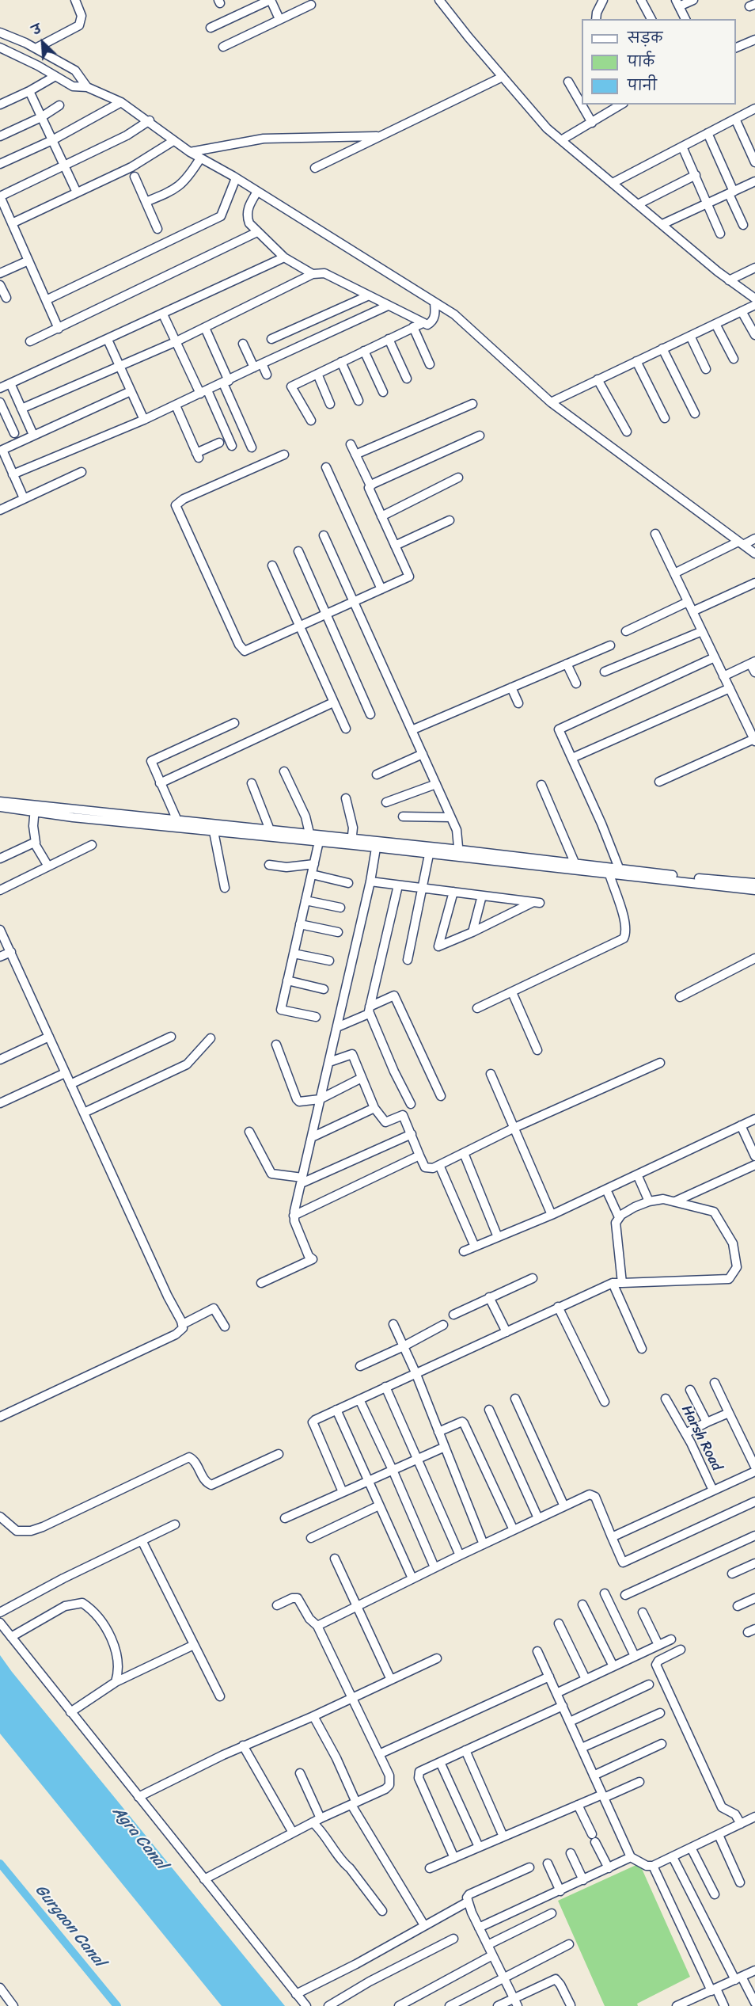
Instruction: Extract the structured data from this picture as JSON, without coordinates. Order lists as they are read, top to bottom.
{
  "streets": {
    "street": ["Harsh Road"]
  },
  "water": ["Agra Canal", "Gurgaon Canal"],
  "legend": ["सड़क", "पार्क", "पानी"],
  "north": "top left"
}
